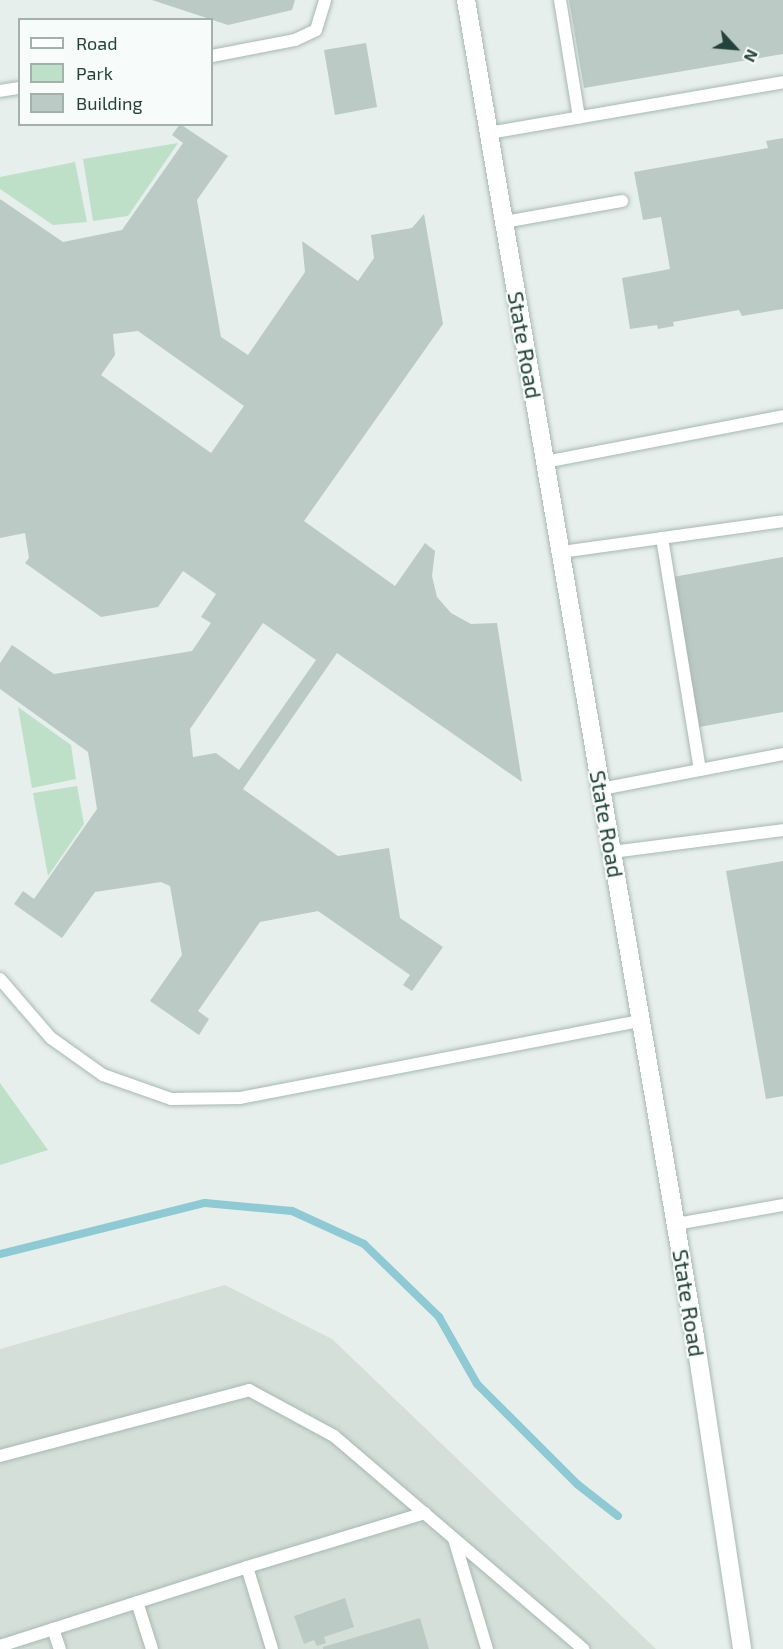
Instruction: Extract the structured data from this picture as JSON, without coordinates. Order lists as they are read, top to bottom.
{
  "streets": {
    "main road": ["State Road"]
  },
  "legend": ["Road", "Park", "Building"],
  "north": "bottom right"
}
